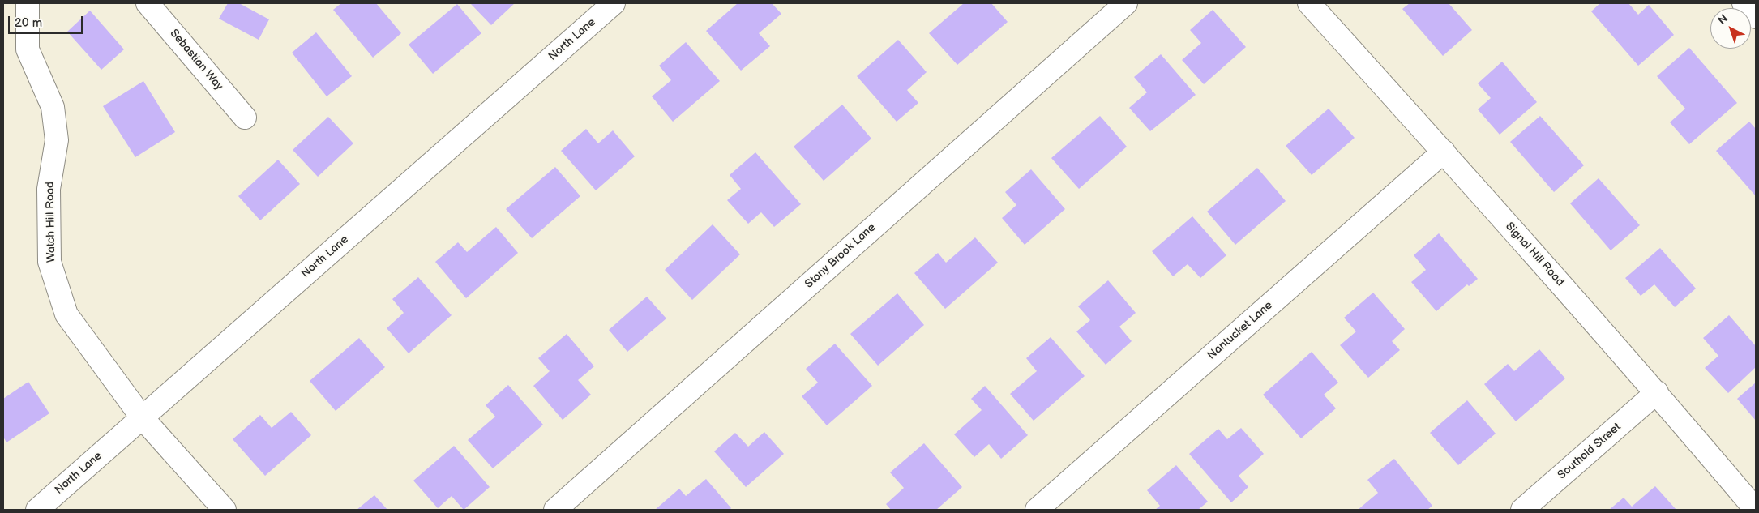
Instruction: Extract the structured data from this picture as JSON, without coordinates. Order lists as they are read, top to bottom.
{
  "streets": {
    "street": [
      "North Lane",
      "Sebastian Way",
      "Watch Hill Road",
      "Signal Hill Road",
      "Stony Brook Lane",
      "Nantucket Lane",
      "Southold Street"
    ]
  },
  "crossings": [
    ["North Lane", "Watch Hill Road"],
    ["Signal Hill Road", "Nantucket Lane"],
    ["Signal Hill Road", "Southold Street"]
  ],
  "scale_bar": "20 m",
  "north": "top left"
}
